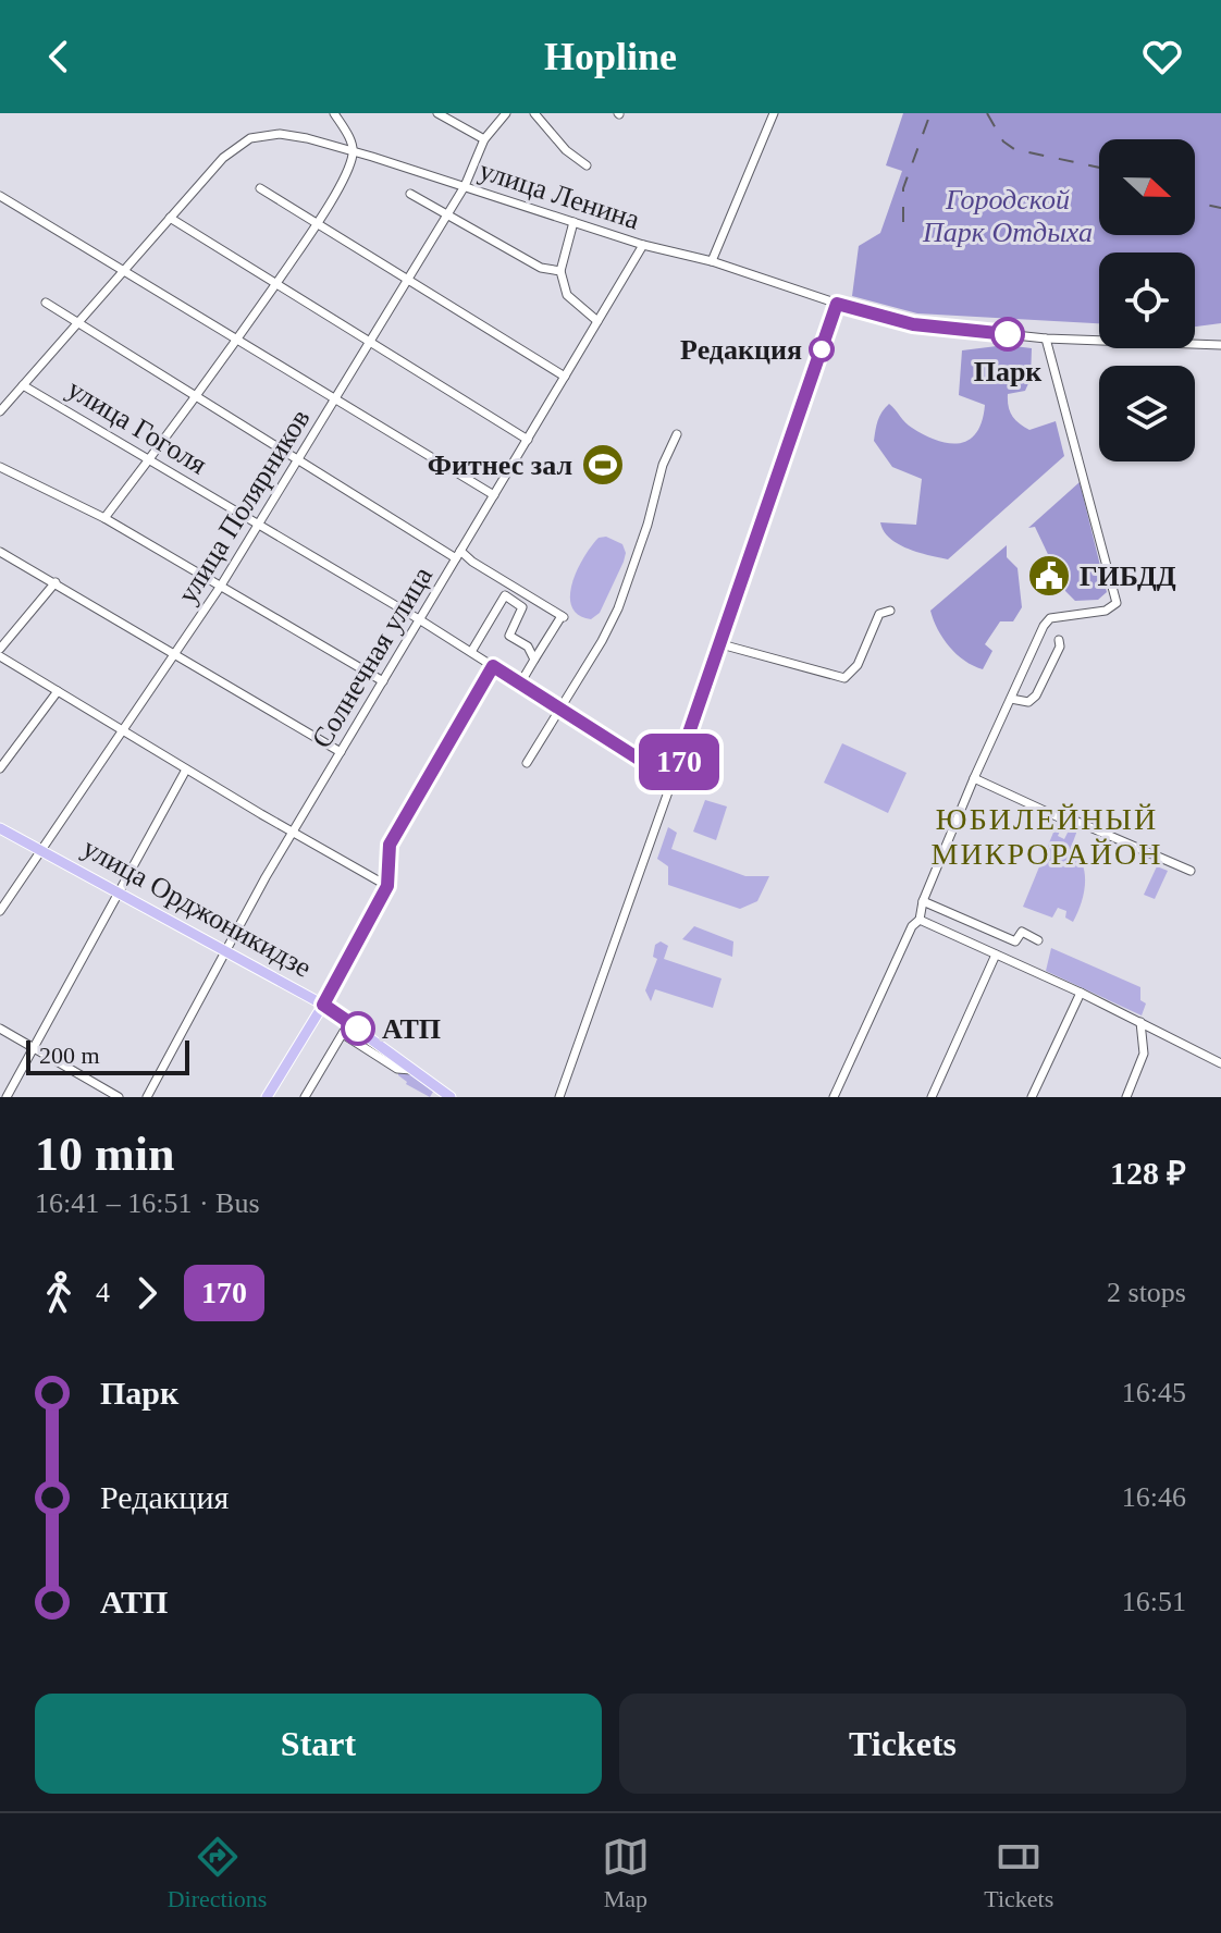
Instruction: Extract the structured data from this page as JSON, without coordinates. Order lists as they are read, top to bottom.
{
  "streets": {
    "main road": ["улица Орджоникидзе"],
    "street": [
      "улица Ленина",
      "улица Гоголя",
      "улица Полярников",
      "Солнечная улица"
    ]
  },
  "crossings": [
    ["улица Ленина", "улица Гоголя"],
    ["улица Ленина", "улица Полярников"],
    ["улица Ленина", "Солнечная улица"],
    ["улица Гоголя", "улица Полярников"],
    ["улица Гоголя", "Солнечная улица"],
    ["улица Полярников", "улица Орджоникидзе"],
    ["Солнечная улица", "улица Орджоникидзе"]
  ],
  "districts": ["ЮБИЛЕЙНЫЙ МИКРОРАЙОН"],
  "parks": ["Городской Парк Отдыха"],
  "places": {
    "other": ["Парк", "Редакция", "АТП"],
    "sports": ["Фитнес зал"],
    "public building": ["ГИБДД"]
  },
  "lines": ["bus line 170"],
  "scale_bar": "200 m",
  "north": "right",
  "page": {
    "header": "Hopline",
    "on_map": "170",
    "scale": "200 m",
    "heading": ["10 min", "16:41 – 16:51 · Bus", "128 ₽"],
    "legs": ["4", "170", "2 stops"],
    "list": [
      {
        "name": "Парк",
        "value": "16:45"
      },
      {
        "name": "Редакция",
        "value": "16:46"
      },
      {
        "name": "АТП",
        "value": "16:51"
      }
    ],
    "buttons": ["Start", "Tickets"],
    "tabs": ["Directions", "Map", "Tickets"]
  }
}
